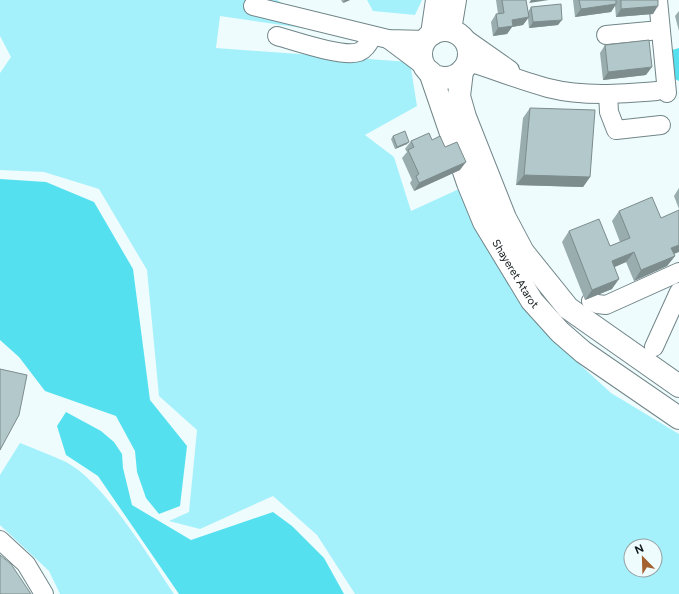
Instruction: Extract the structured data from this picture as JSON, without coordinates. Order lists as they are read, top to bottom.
{
  "streets": {
    "main road": ["Shayeret Atarot"]
  },
  "north": "top left"
}
